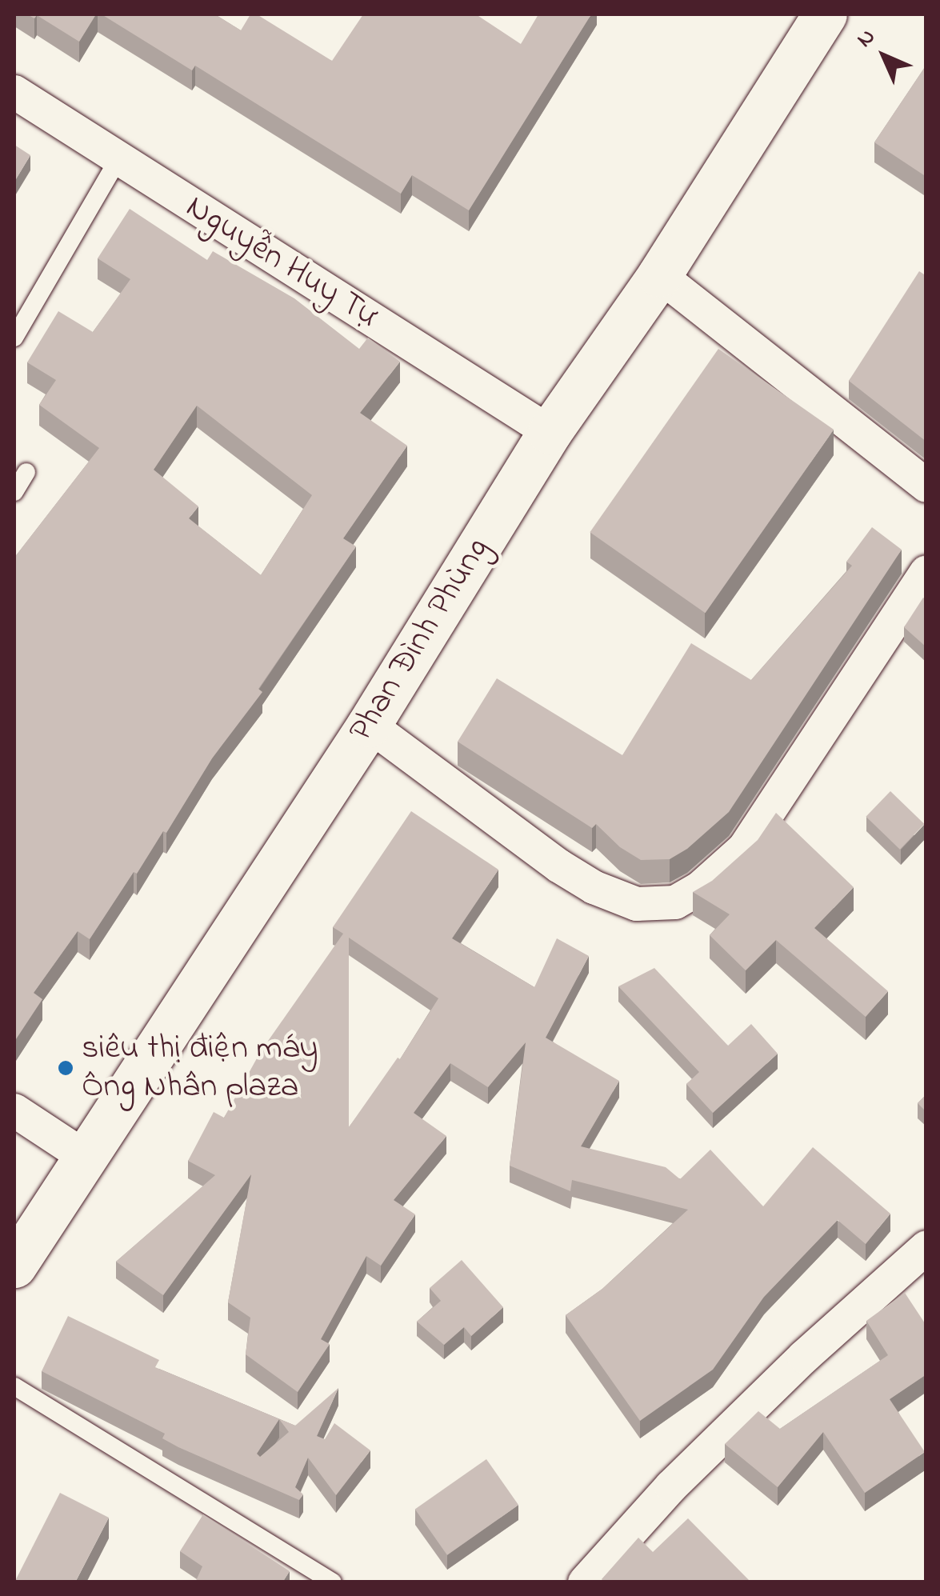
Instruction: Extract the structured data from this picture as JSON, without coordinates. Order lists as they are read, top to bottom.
{
  "streets": {
    "main road": ["Phan Đình Phùng"],
    "street": ["Nguyễn Huy Tự"]
  },
  "crossings": [
    ["Nguyễn Huy Tự", "Phan Đình Phùng"]
  ],
  "places": ["siêu thị điện máy Ông Nhân plaza"],
  "north": "top left"
}
